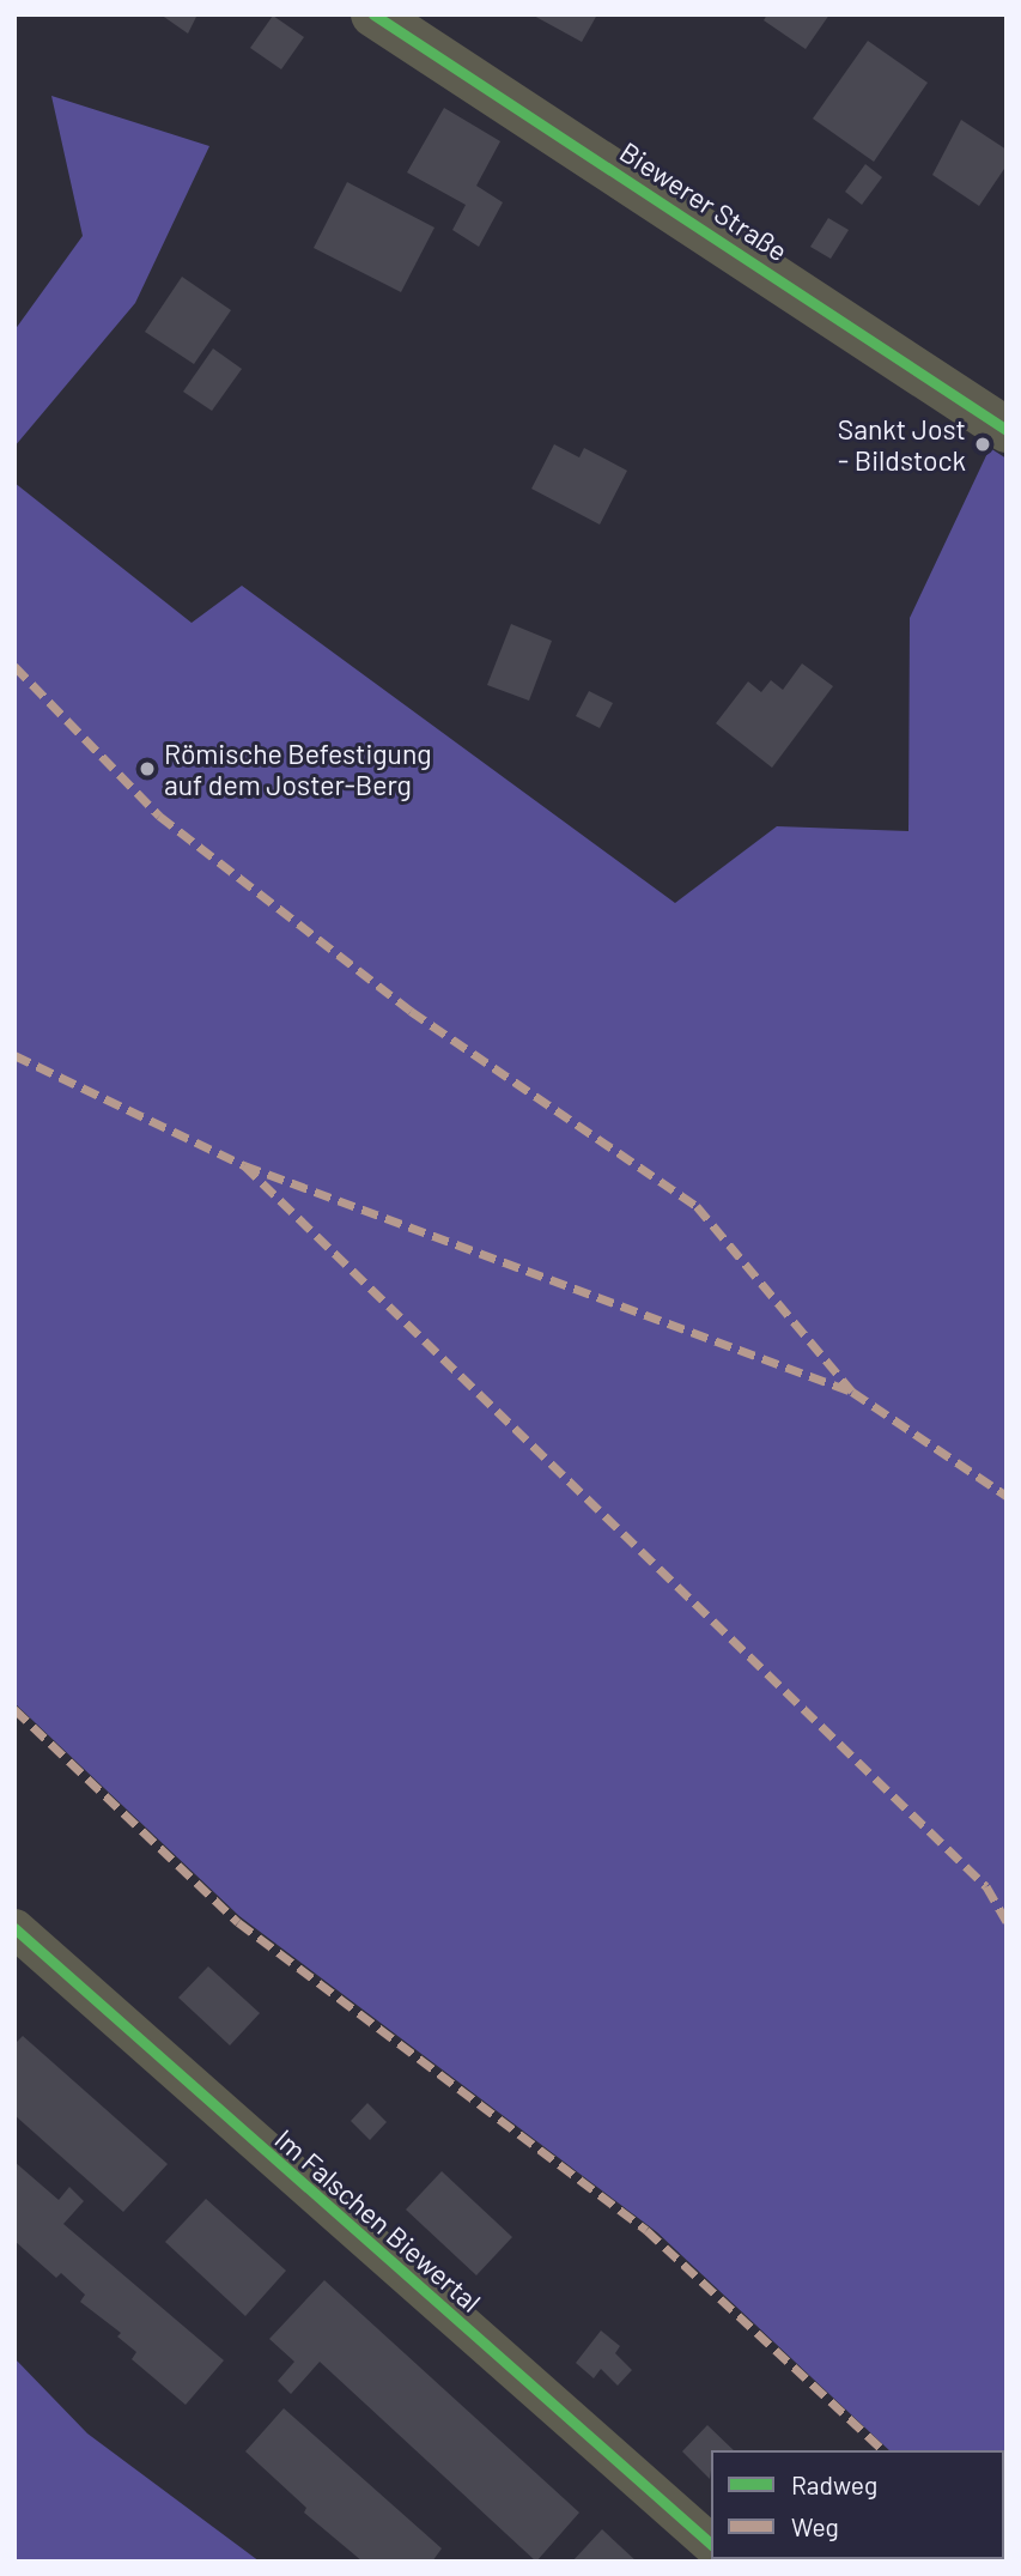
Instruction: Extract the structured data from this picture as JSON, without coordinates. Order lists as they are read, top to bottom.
{
  "streets": {
    "street": ["Biewerer Straße", "Im Falschen Biewertal"]
  },
  "places": ["Sankt Jost - Bildstock", "Römische Befestigung auf dem Joster-Berg"],
  "legend": ["Radweg", "Weg"]
}
